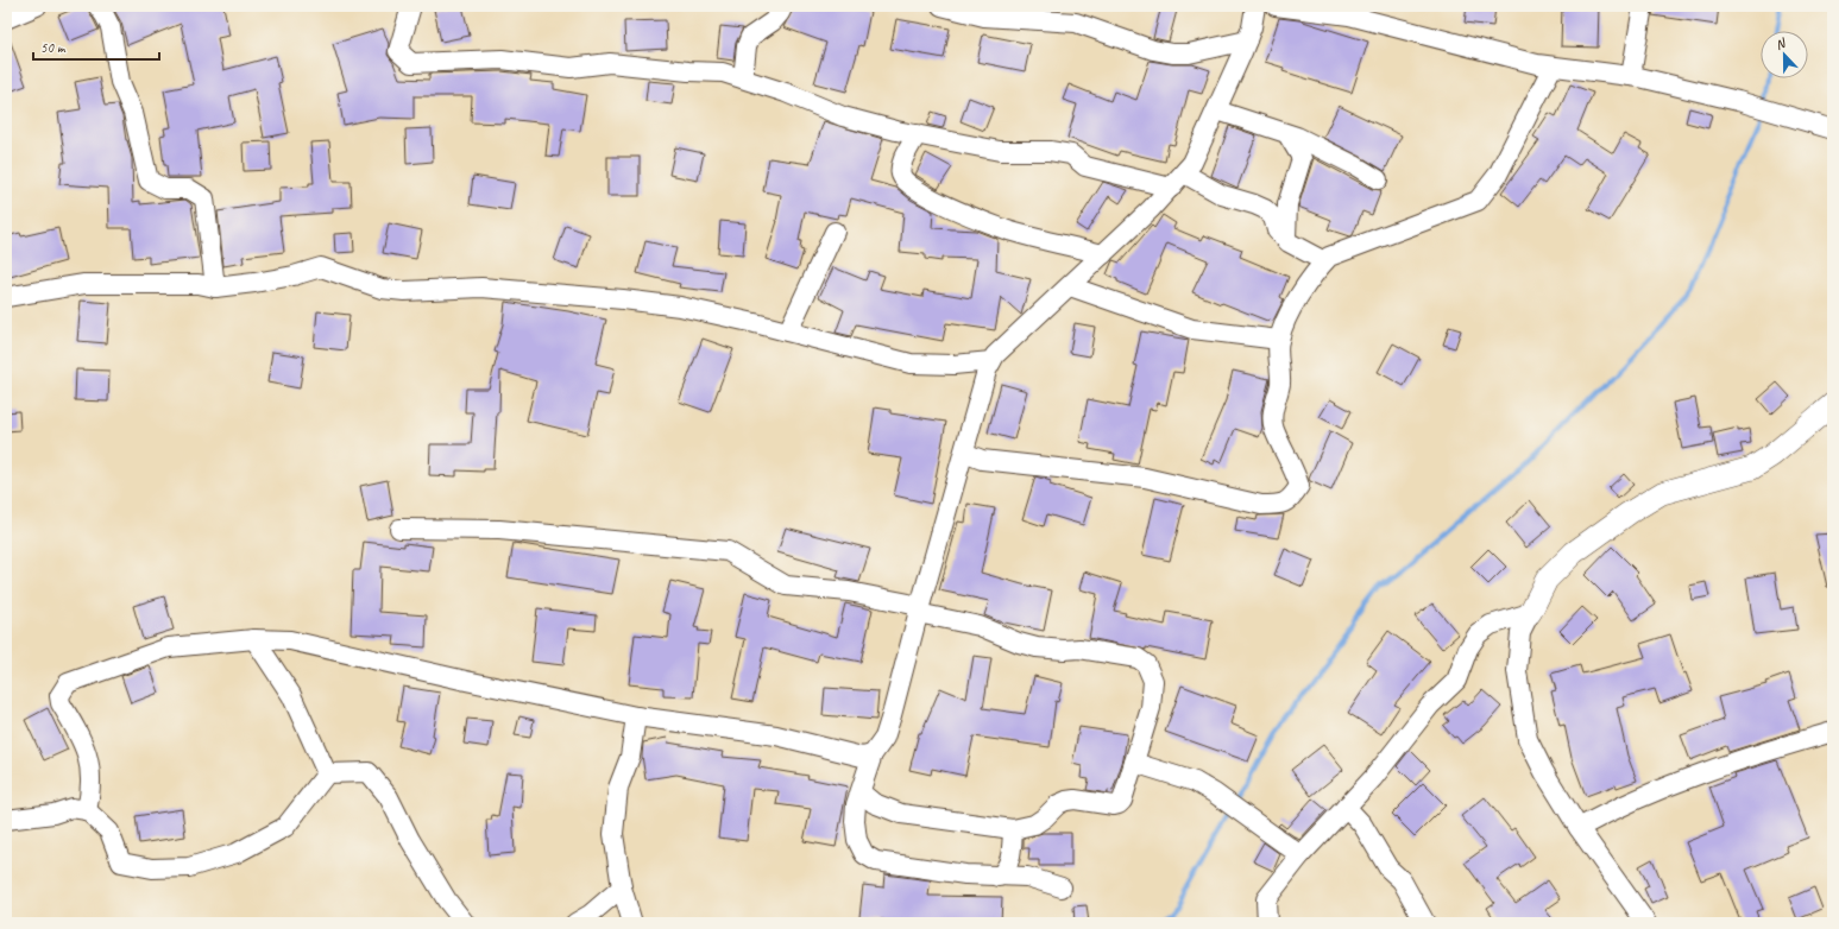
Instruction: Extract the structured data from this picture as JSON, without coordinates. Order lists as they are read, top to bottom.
{
  "scale_bar": "50 m",
  "north": "top"
}
